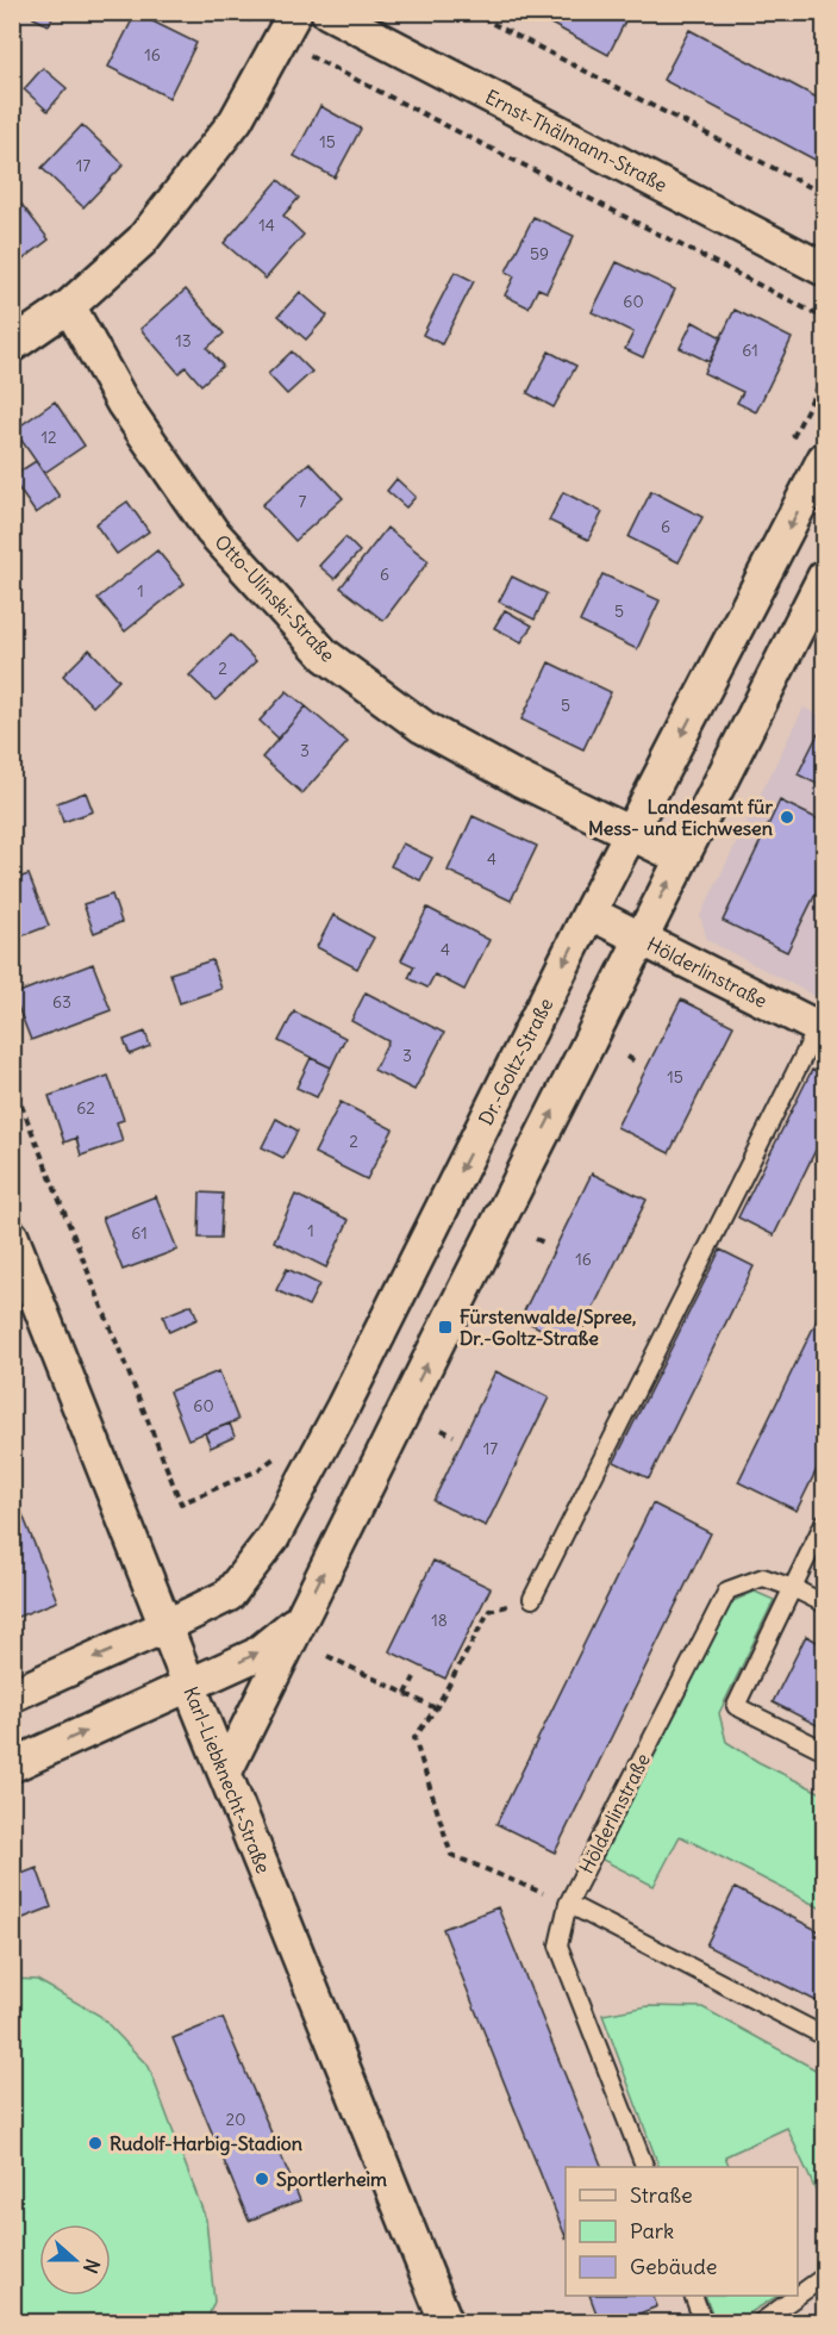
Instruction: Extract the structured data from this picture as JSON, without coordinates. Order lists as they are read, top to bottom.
{
  "streets": {
    "street": [
      "Ernst-Thälmann-Straße",
      "Otto-Ulinski-Straße",
      "Hölderlinstraße",
      "Dr.-Goltz-Straße",
      "Karl-Liebknecht-Straße"
    ]
  },
  "crossings": [
    ["Otto-Ulinski-Straße", "Dr.-Goltz-Straße"],
    ["Hölderlinstraße", "Dr.-Goltz-Straße"],
    ["Dr.-Goltz-Straße", "Karl-Liebknecht-Straße"]
  ],
  "places": {
    "other": ["Landesamt für Mess- und Eichwesen", "Rudolf-Harbig-Stadion", "Sportlerheim"],
    "transit": ["Fürstenwalde/Spree, Dr.-Goltz-Straße"]
  },
  "house_numbers": [
    "16",
    "15",
    "17",
    "14",
    "59",
    "60",
    "13",
    "61",
    "12",
    "7",
    "6",
    "6",
    "1",
    "5",
    "2",
    "5",
    "3",
    "4",
    "4",
    "63",
    "3",
    "15",
    "62",
    "2",
    "1",
    "61",
    "16",
    "60",
    "17",
    "18",
    "20"
  ],
  "legend": ["Straße", "Park", "Gebäude"],
  "north": "right"
}
